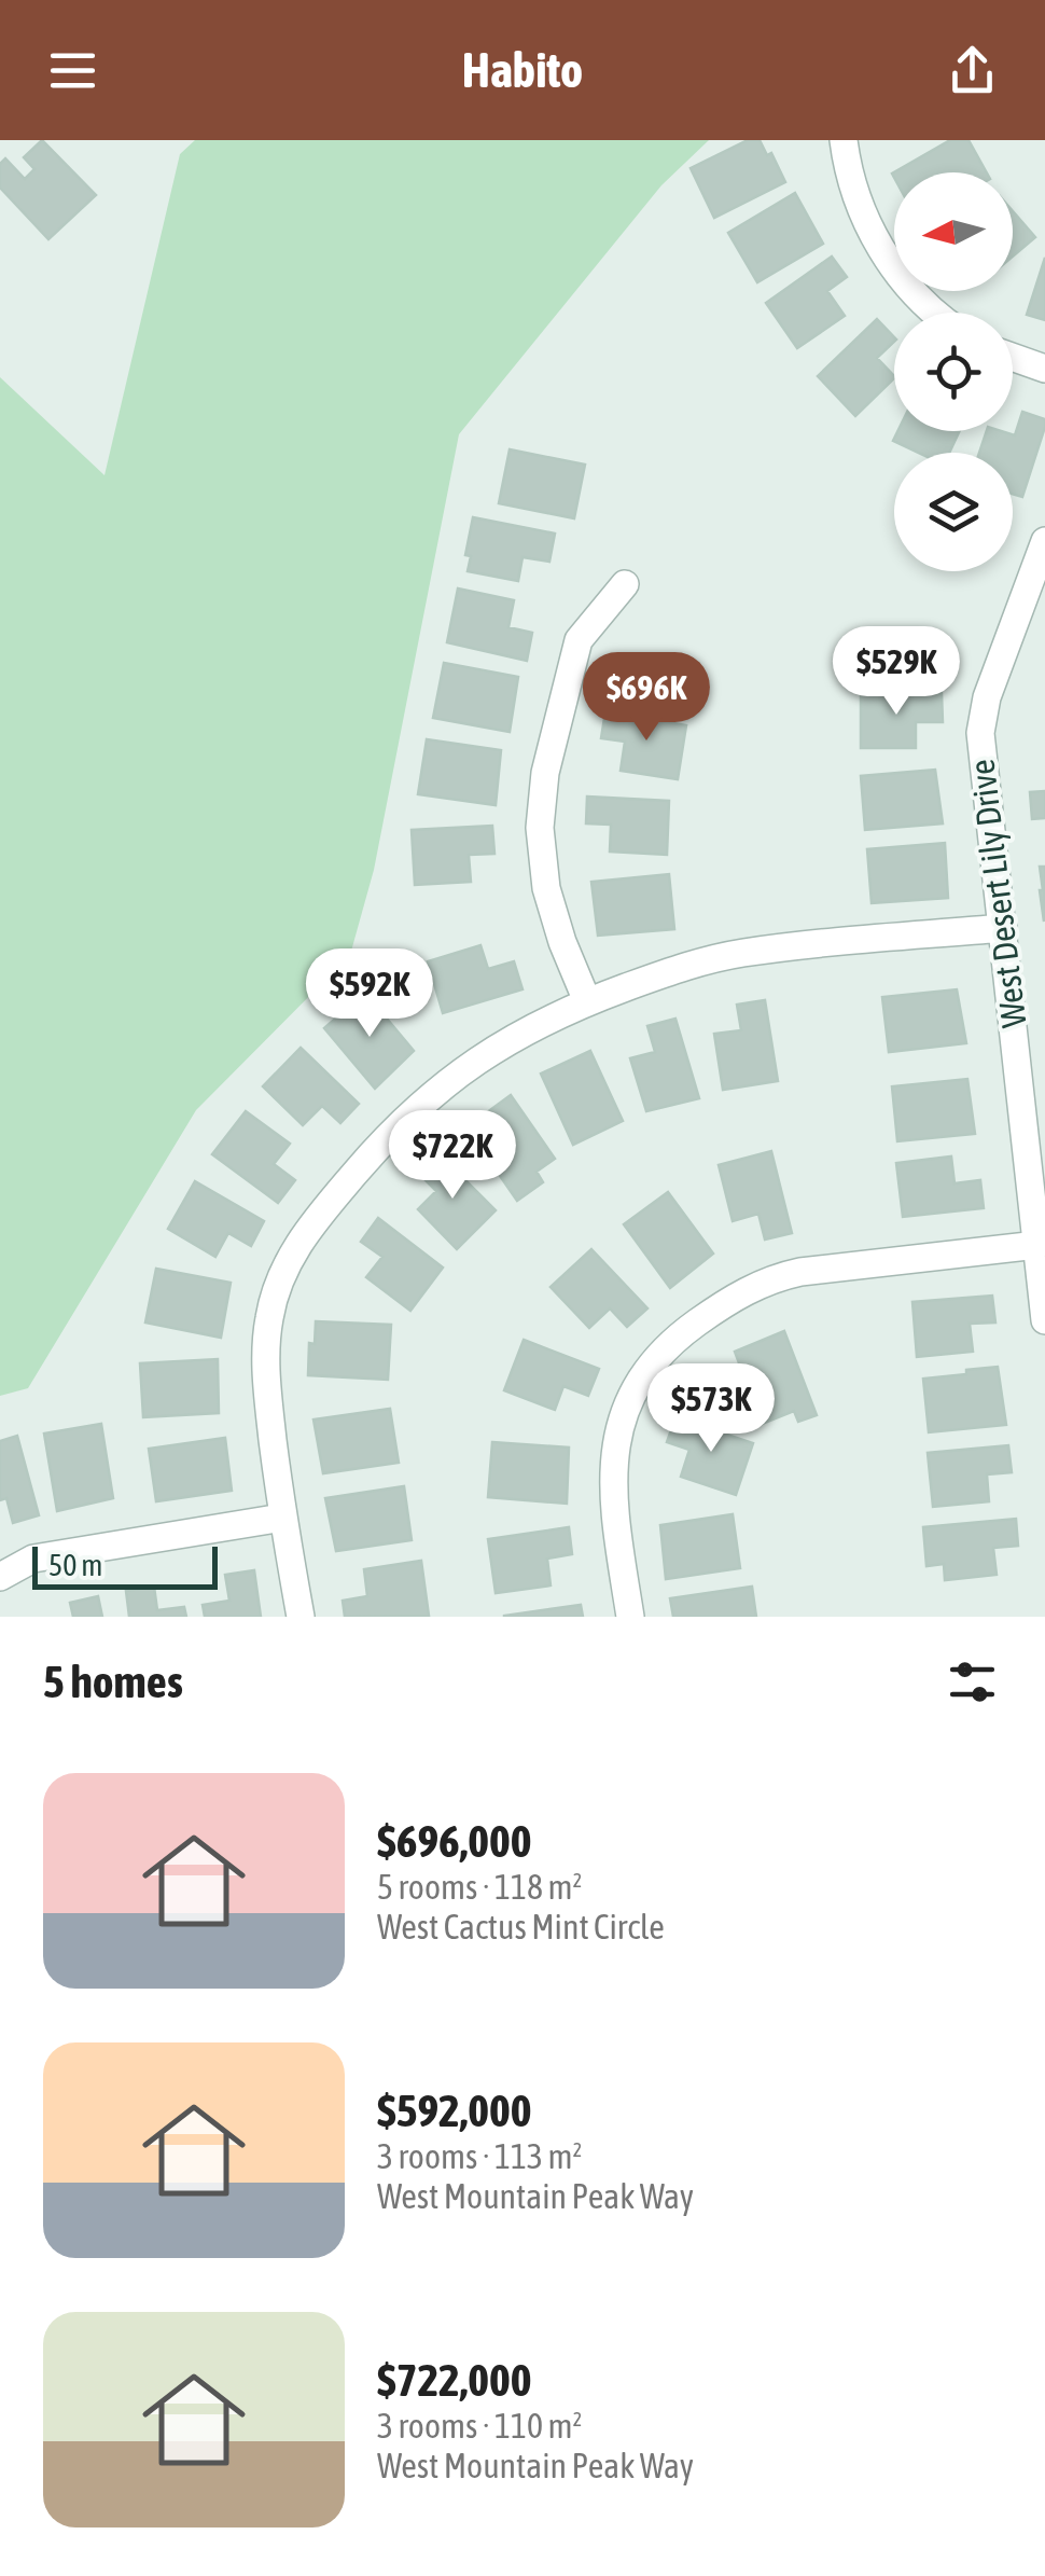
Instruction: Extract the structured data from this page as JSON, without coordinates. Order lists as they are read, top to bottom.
{
  "streets": {
    "street": ["West Desert Lily Drive"]
  },
  "scale_bar": "50 m",
  "north": "left",
  "page": {
    "header": "Habito",
    "price": [
      "$529K",
      "$696K",
      "$592K",
      "$722K",
      "$573K"
    ],
    "scale": "50 m",
    "heading": "5 homes",
    "list": [
      {
        "name": "$696,000",
        "note": "5 rooms · 118 m² · West Cactus Mint Circle"
      },
      {
        "name": "$592,000",
        "note": "3 rooms · 113 m² · West Mountain Peak Way"
      },
      {
        "name": "$722,000",
        "note": "3 rooms · 110 m² · West Mountain Peak Way"
      }
    ]
  }
}
